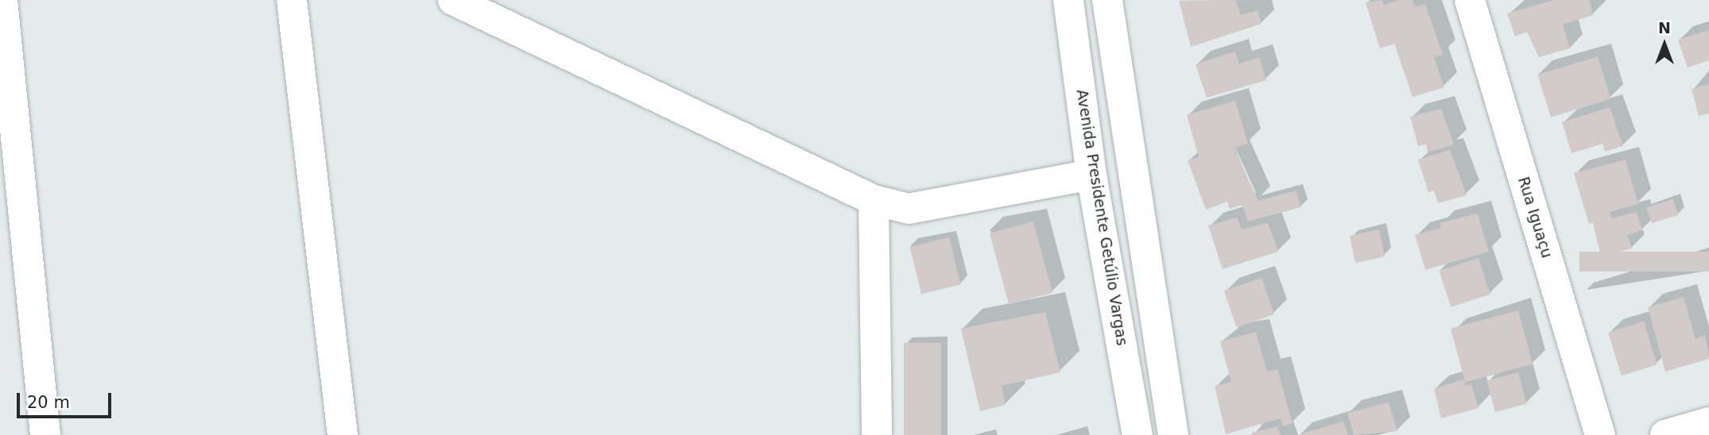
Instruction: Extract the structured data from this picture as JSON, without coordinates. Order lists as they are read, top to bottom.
{
  "streets": {
    "street": ["Avenida Presidente Getúlio Vargas", "Rua Iguaçu"]
  },
  "scale_bar": "20 m",
  "north": "top"
}
